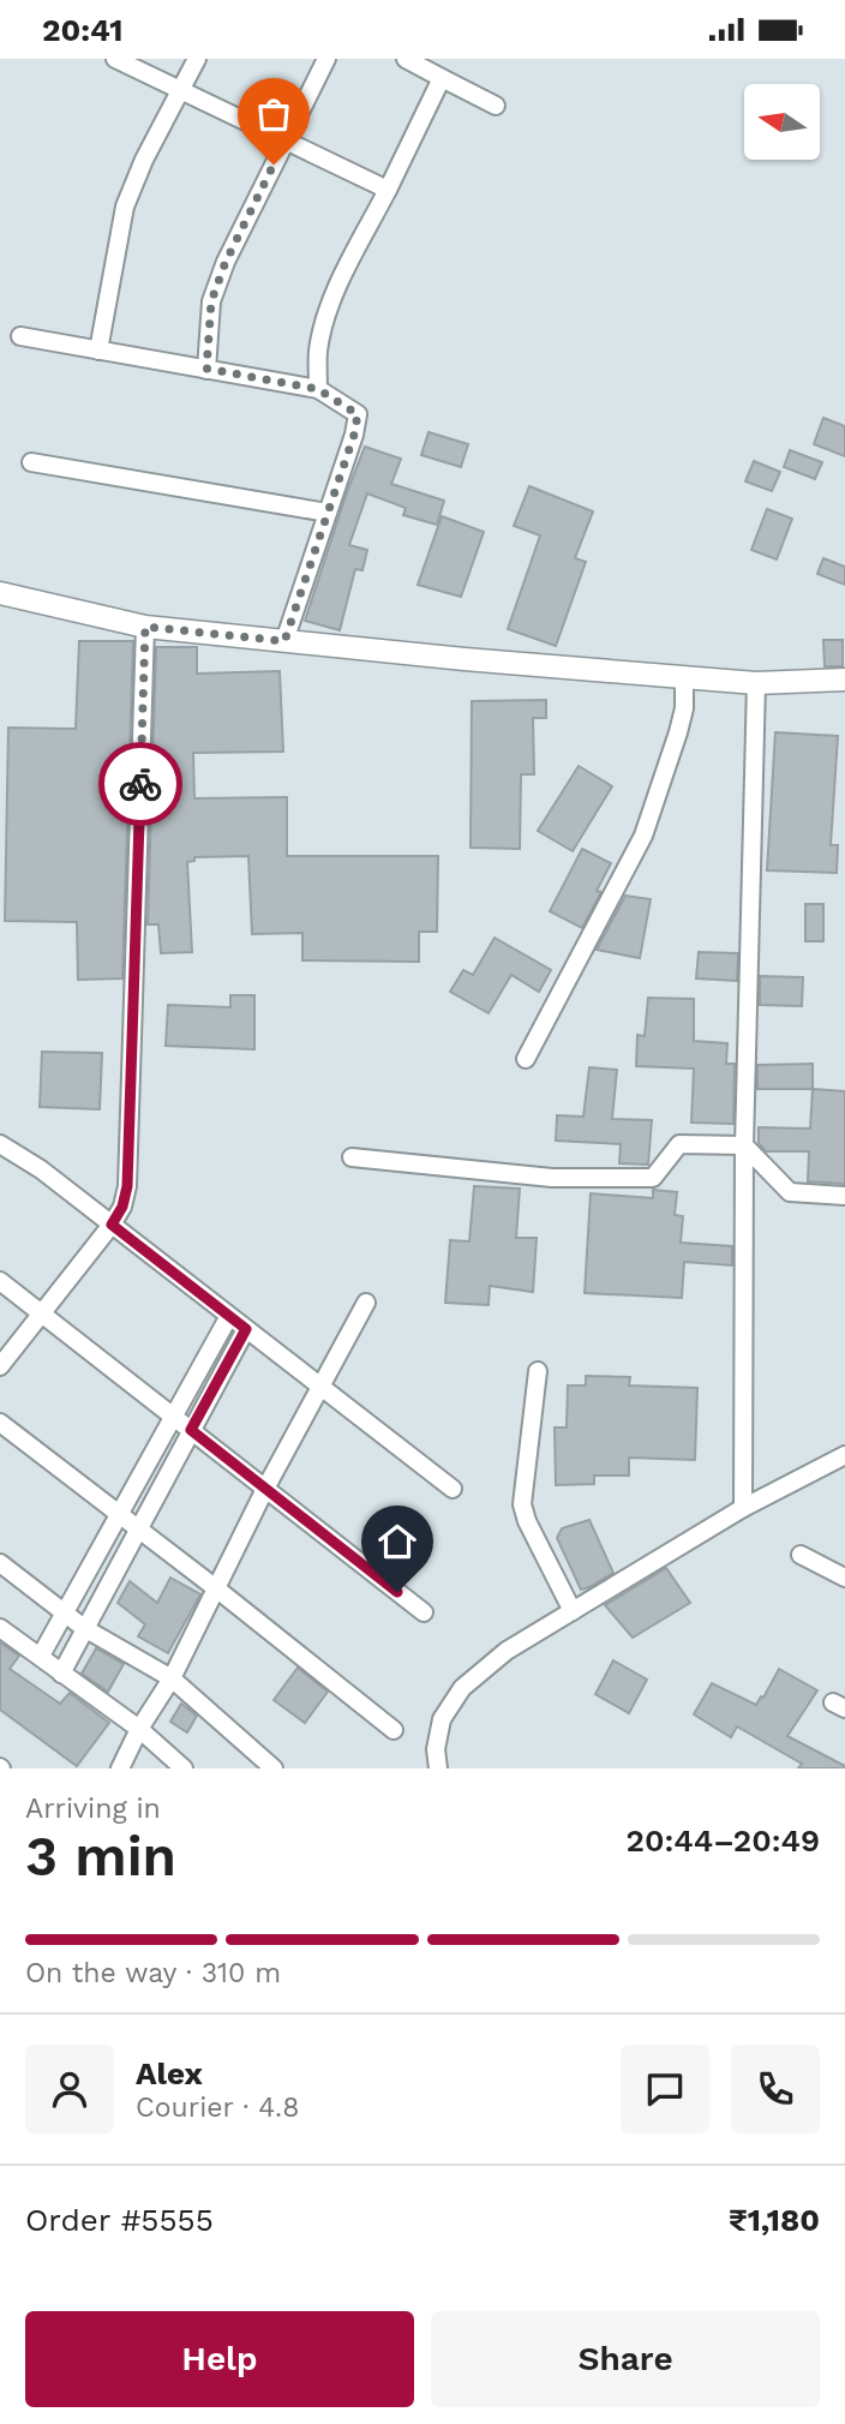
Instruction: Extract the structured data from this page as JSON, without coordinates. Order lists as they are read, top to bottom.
{
  "north": "left",
  "page": {
    "status": "20:41",
    "heading": ["3 min", "Arriving in", "20:44–20:49"],
    "panel": [
      "Alex",
      "Courier · 4.8",
      "Order #5555",
      "₹1,180"
    ],
    "bar": "On the way · 310 m",
    "buttons": ["Help", "Share"]
  }
}
